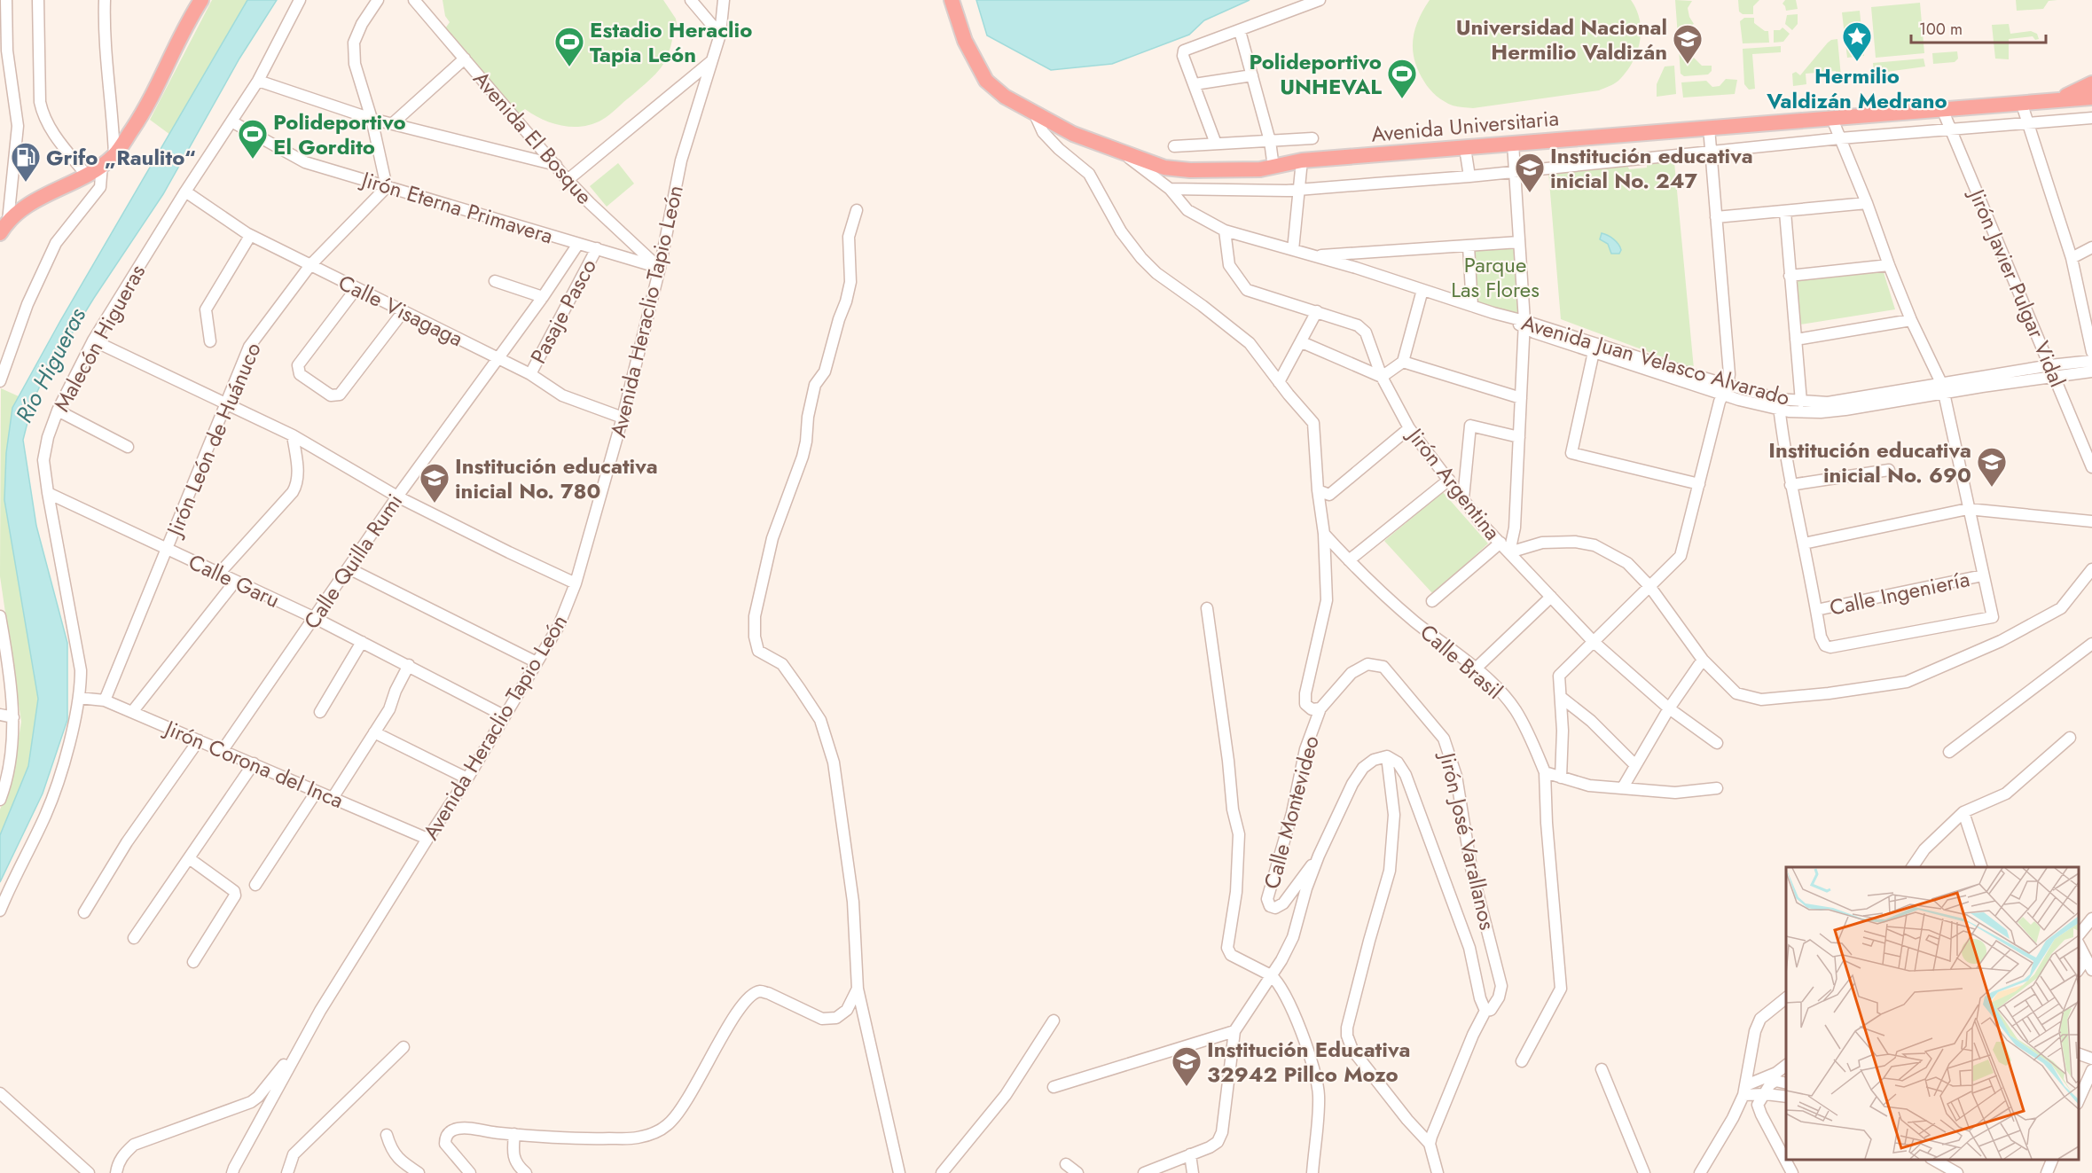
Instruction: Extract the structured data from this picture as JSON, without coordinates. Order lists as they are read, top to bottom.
{
  "streets": {
    "highway": ["Avenida Universitaria"],
    "street": [
      "Avenida El Bosque",
      "Jirón Eterna Primavera",
      "Jirón Javier Pulgar Vidal",
      "Calle Visagaga",
      "Pasaje Pasco",
      "Avenida Heraclio Tapio León",
      "Malecón Higueras",
      "Avenida Juan Velasco Alvarado",
      "Jirón León de Huánuco",
      "Jirón Argentina",
      "Calle Quilla Rumi",
      "Calle Garu",
      "Calle Ingeniería",
      "Calle Brasil",
      "Jirón Corona del Inca",
      "Calle Montevideo",
      "Jirón José Varallanos"
    ]
  },
  "crossings": [
    ["Avenida Universitaria", "Jirón Javier Pulgar Vidal"],
    ["Avenida Universitaria", "Avenida Juan Velasco Alvarado"],
    ["Avenida El Bosque", "Jirón Eterna Primavera"],
    ["Avenida El Bosque", "Avenida Heraclio Tapio León"],
    ["Jirón Eterna Primavera", "Pasaje Pasco"],
    ["Jirón Eterna Primavera", "Avenida Heraclio Tapio León"],
    ["Jirón Eterna Primavera", "Malecón Higueras"],
    ["Jirón Eterna Primavera", "Jirón León de Huánuco"],
    ["Jirón Eterna Primavera", "Calle Quilla Rumi"],
    ["Jirón Javier Pulgar Vidal", "Avenida Juan Velasco Alvarado"],
    ["Calle Visagaga", "Pasaje Pasco"],
    ["Calle Visagaga", "Avenida Heraclio Tapio León"],
    ["Calle Visagaga", "Malecón Higueras"],
    ["Calle Visagaga", "Jirón León de Huánuco"],
    ["Calle Visagaga", "Calle Quilla Rumi"],
    ["Avenida Heraclio Tapio León", "Calle Garu"],
    ["Avenida Heraclio Tapio León", "Jirón Corona del Inca"],
    ["Malecón Higueras", "Calle Garu"],
    ["Malecón Higueras", "Jirón Corona del Inca"],
    ["Avenida Juan Velasco Alvarado", "Jirón Argentina"],
    ["Jirón León de Huánuco", "Calle Garu"],
    ["Jirón León de Huánuco", "Jirón Corona del Inca"],
    ["Calle Quilla Rumi", "Calle Garu"],
    ["Calle Quilla Rumi", "Jirón Corona del Inca"],
    ["Calle Montevideo", "Jirón José Varallanos"]
  ],
  "water": ["Río Higueras"],
  "parks": ["Parque Las Flores"],
  "places": {
    "place": ["Hermilio Valdizán Medrano"],
    "school or university": [
      "Universidad Nacional Hermilio Valdizán",
      "Institución educativa inicial No. 247",
      "Institución educativa inicial No. 690",
      "Institución educativa inicial No. 780",
      "Institución Educativa 32942 Pillco Mozo"
    ],
    "sports": ["Estadio Heraclio Tapia León", "Polideportivo UNHEVAL", "Polideportivo El Gordito"],
    "fuel station": ["Grifo „Raulito“"]
  },
  "scale_bar": "100 m"
}
